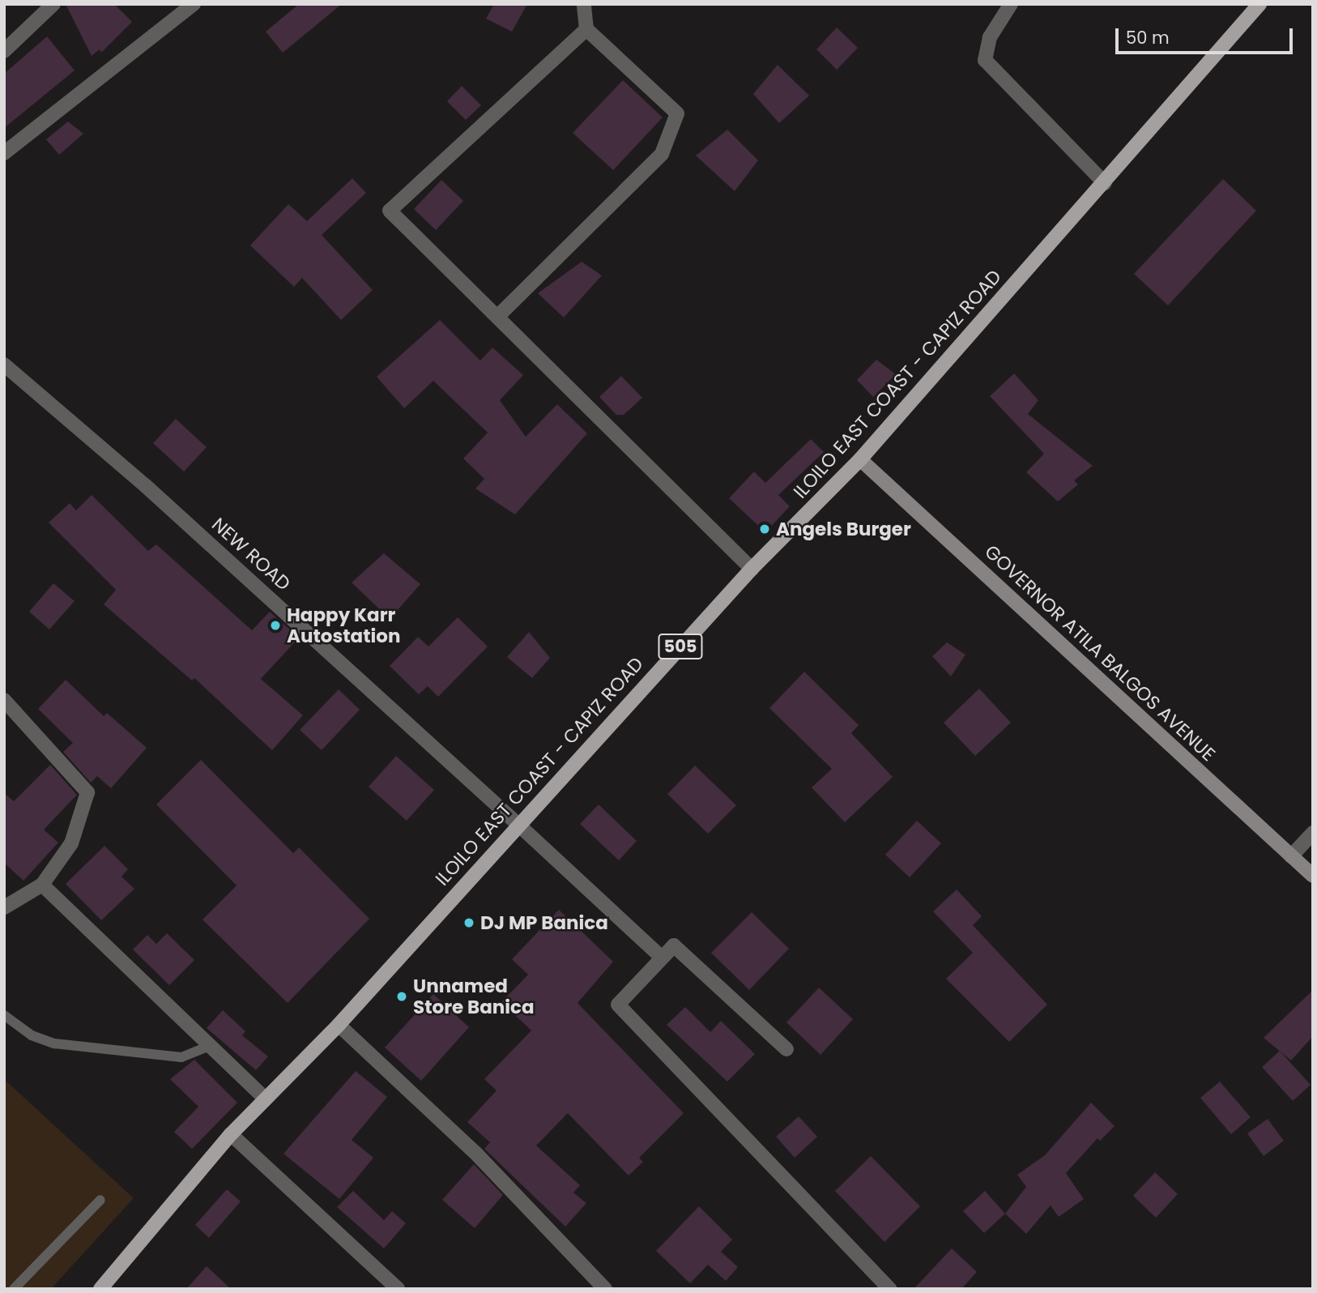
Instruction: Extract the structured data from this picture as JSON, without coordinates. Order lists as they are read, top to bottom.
{
  "streets": {
    "main road": ["ILOILO EAST COAST - CAPIZ ROAD", "505", "GOVERNOR ATILA BALGOS AVENUE"],
    "street": ["NEW ROAD"]
  },
  "crossings": [
    ["ILOILO EAST COAST - CAPIZ ROAD", "NEW ROAD"],
    ["ILOILO EAST COAST - CAPIZ ROAD", "GOVERNOR ATILA BALGOS AVENUE"]
  ],
  "places": [
    "Angels Burger",
    "Happy Karr Autostation",
    "DJ MP Banica",
    "Unnamed Store Banica"
  ],
  "scale_bar": "50 m"
}
